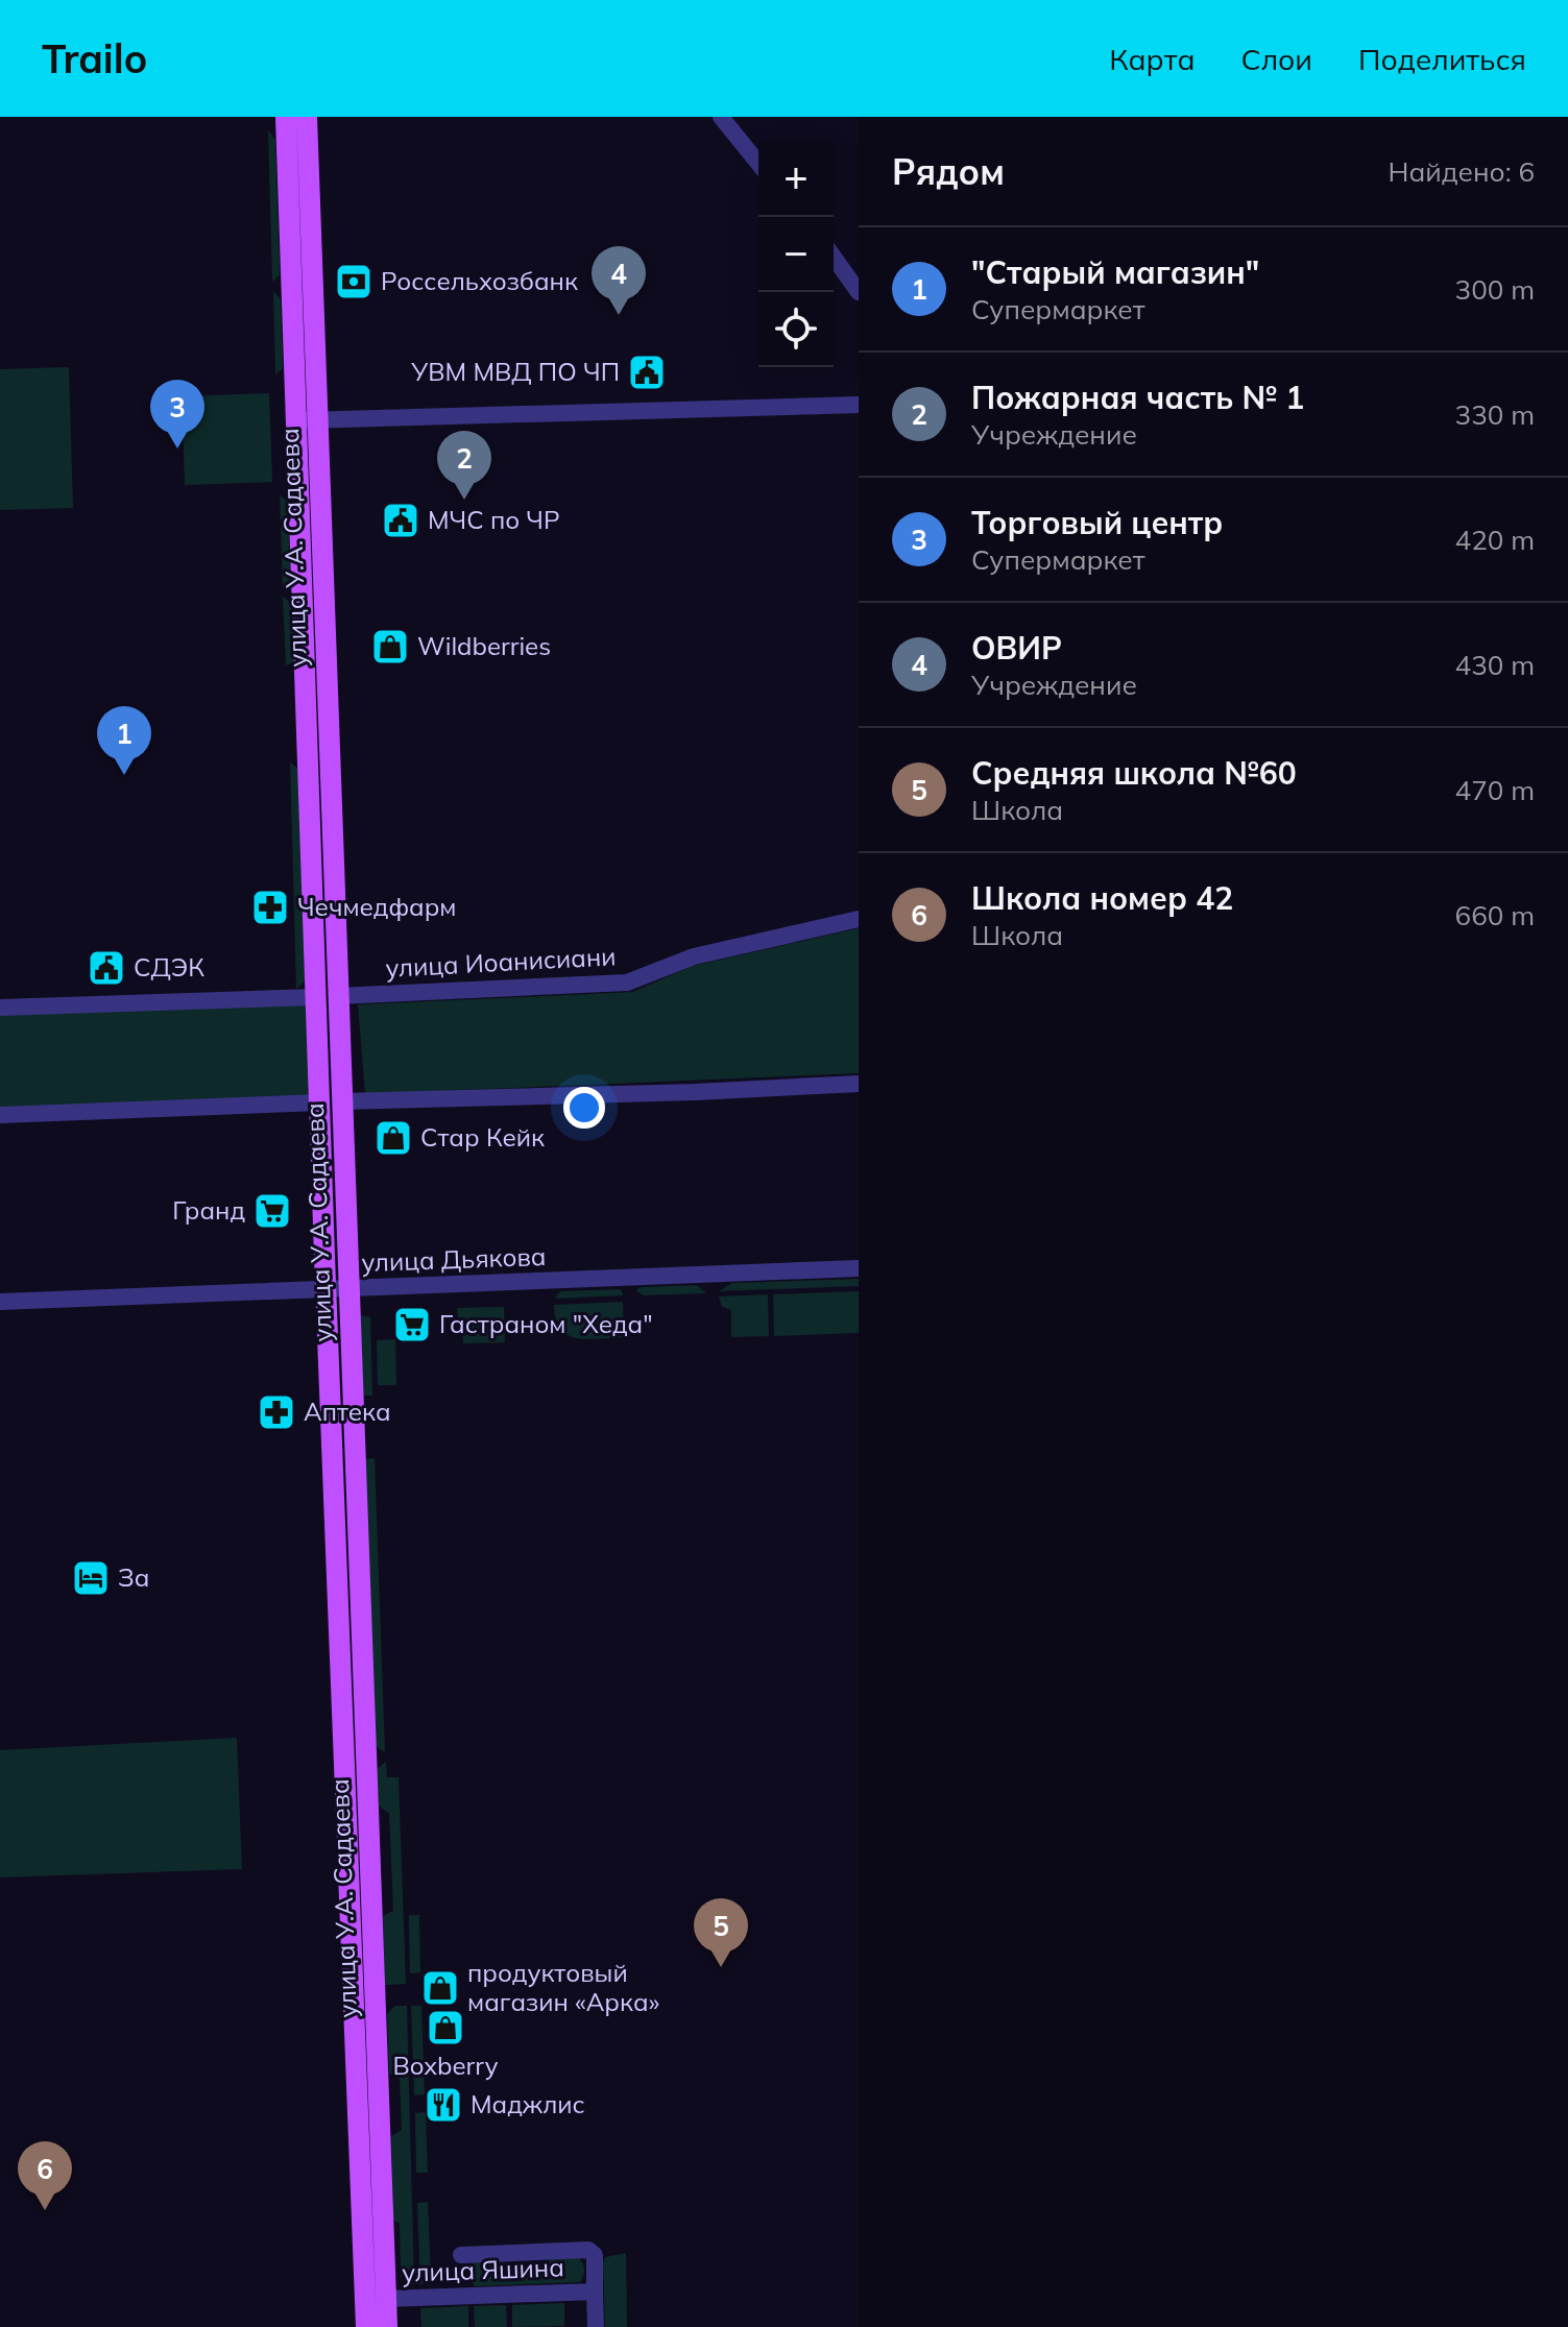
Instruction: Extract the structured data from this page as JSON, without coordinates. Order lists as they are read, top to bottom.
{
  "streets": {
    "main road": ["улица У.А. Садаева"],
    "street": ["улица Иоанисиани", "улица Дьякова", "улица Яшина"]
  },
  "crossings": [
    ["улица У.А. Садаева", "улица Иоанисиани"],
    ["улица У.А. Садаева", "улица Дьякова"],
    ["улица У.А. Садаева", "улица Яшина"]
  ],
  "places": {
    "bank": ["Россельхозбанк"],
    "public building": ["УВМ МВД ПО ЧП", "МЧС по ЧР", "СДЭК"],
    "shop": [
      "Wildberries",
      "Стар Кейк",
      "продуктовый магазин «Арка»",
      "Boxberry"
    ],
    "pharmacy": ["Чечмедфарм", "Аптека"],
    "supermarket": ["Гранд", "Гастраном \"Хеда\""],
    "hotel": ["За"],
    "restaurant": ["Маджлис"]
  },
  "page": {
    "header": "Trailo",
    "nav": ["Карта", "Слои", "Поделиться"],
    "heading": ["Рядом", "Найдено: 6"],
    "map_buttons": ["+", "−"],
    "list": [
      {
        "mark": "1",
        "name": "\"Старый магазин\"",
        "note": "Супермаркет",
        "value": "300 m"
      },
      {
        "mark": "2",
        "name": "Пожарная часть № 1",
        "note": "Учреждение",
        "value": "330 m"
      },
      {
        "mark": "3",
        "name": "Торговый центр",
        "note": "Супермаркет",
        "value": "420 m"
      },
      {
        "mark": "4",
        "name": "ОВИР",
        "note": "Учреждение",
        "value": "430 m"
      },
      {
        "mark": "5",
        "name": "Средняя школа №60",
        "note": "Школа",
        "value": "470 m"
      },
      {
        "mark": "6",
        "name": "Школа номер 42",
        "note": "Школа",
        "value": "660 m"
      }
    ],
    "pins": [
      "4",
      "3",
      "2",
      "1",
      "5",
      "6"
    ]
  }
}
